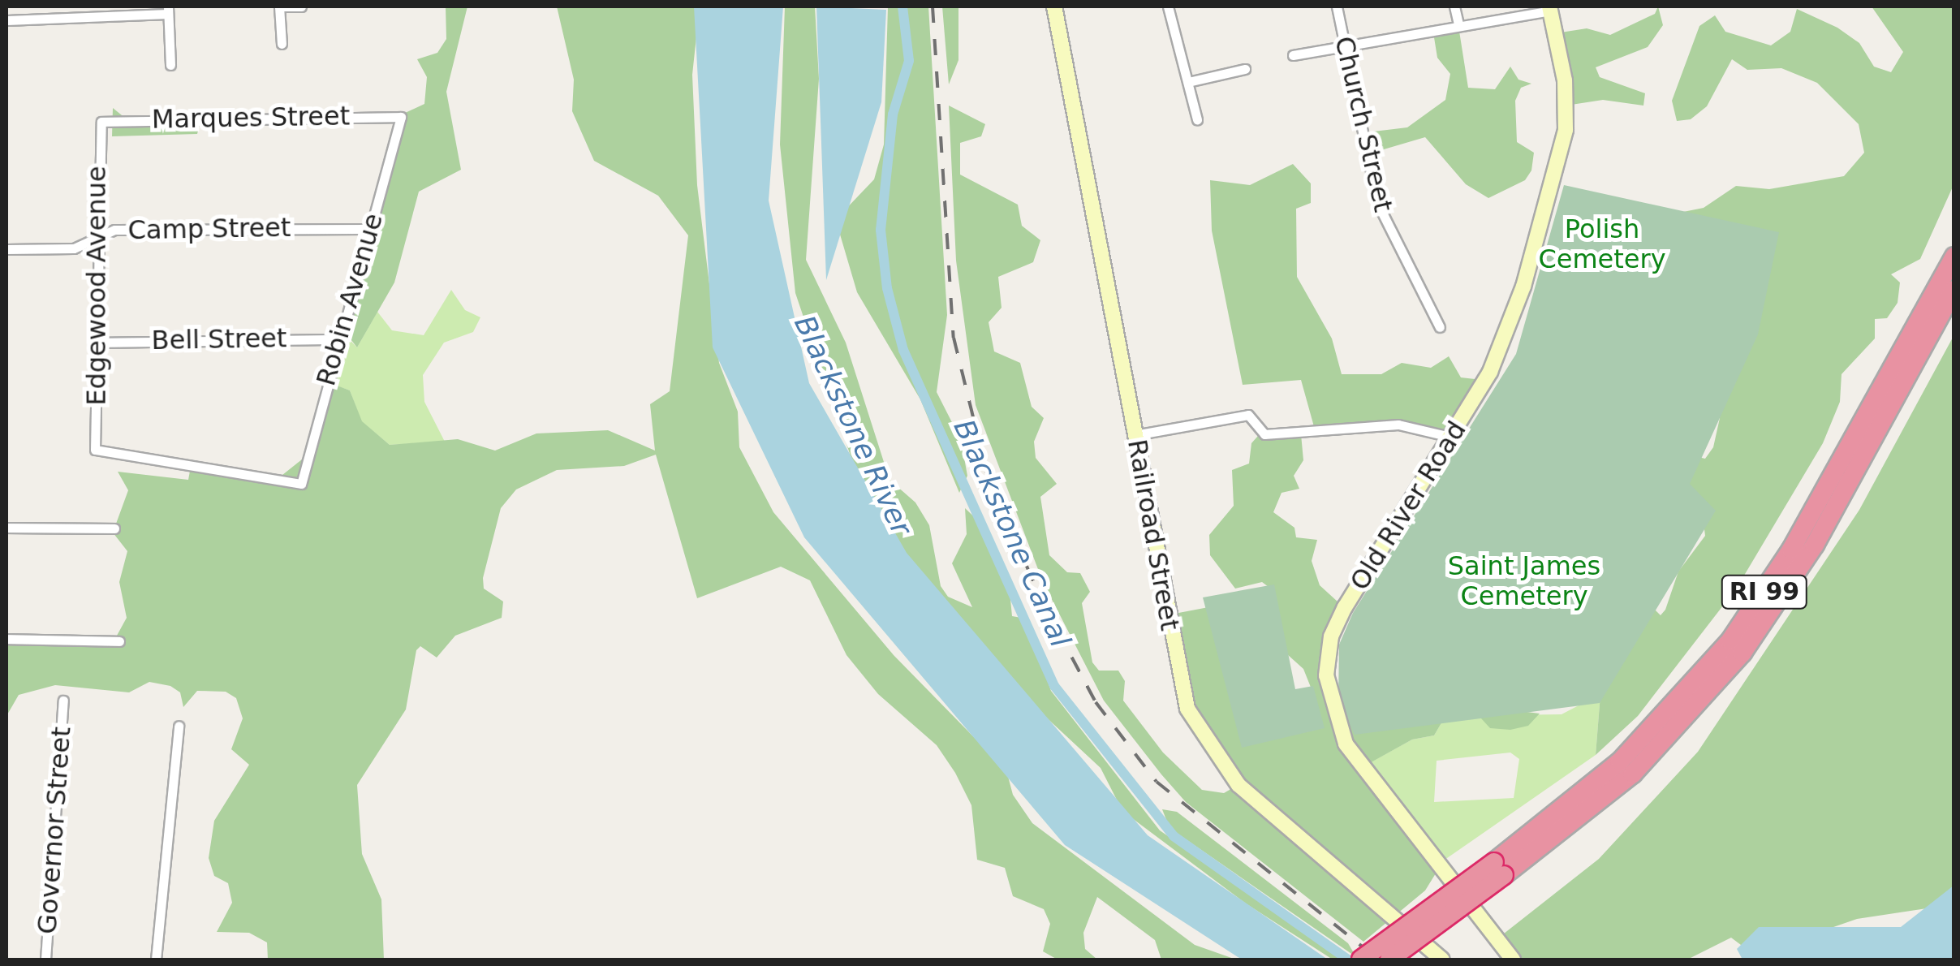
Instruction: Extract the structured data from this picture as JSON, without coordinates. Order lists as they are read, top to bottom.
{
  "streets": {
    "highway": ["RI 99"],
    "street": [
      "Marques Street",
      "Church Street",
      "Camp Street",
      "Edgewood Avenue",
      "Robin Avenue",
      "Bell Street",
      "Old River Road",
      "Railroad Street",
      "Governor Street"
    ]
  },
  "crossings": [
    ["Marques Street", "Edgewood Avenue"],
    ["Marques Street", "Robin Avenue"],
    ["Camp Street", "Edgewood Avenue"],
    ["Camp Street", "Robin Avenue"],
    ["Edgewood Avenue", "Robin Avenue"],
    ["Edgewood Avenue", "Bell Street"],
    ["Robin Avenue", "Bell Street"]
  ],
  "water": ["Blackstone River", "Blackstone Canal"],
  "parks": ["Polish Cemetery", "Saint James Cemetery"]
}
